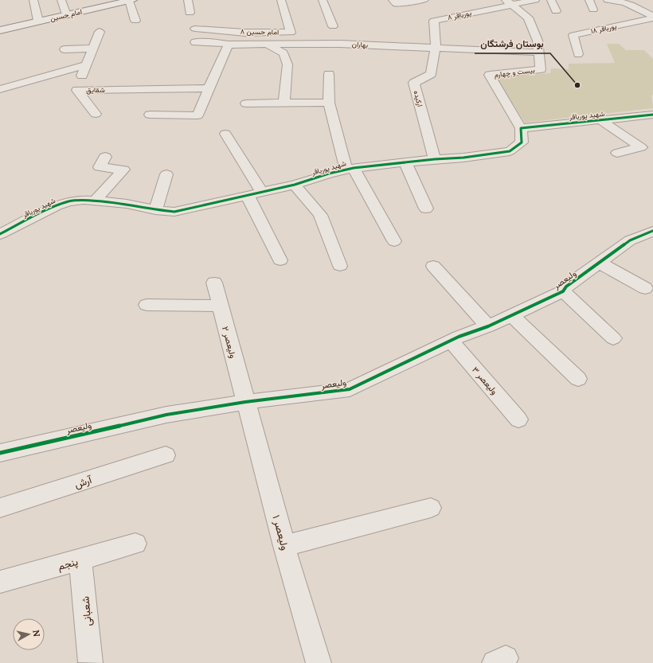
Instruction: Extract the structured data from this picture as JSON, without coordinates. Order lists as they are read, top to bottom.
{
  "streets": {
    "street": [
      "امام حسین",
      "پورباقر ۸",
      "پورباقر ۱۸",
      "امام حسین ۸",
      "بهاران",
      "بیست و چهارم",
      "شقایق",
      "ارکیده",
      "شهید پورباقر",
      "ولیعصر",
      "ولیعصر ۲",
      "ولیعصر ۳",
      "آرش",
      "ولیعصر ۱",
      "پنجم",
      "شعبانی"
    ]
  },
  "crossings": [
    ["پورباقر ۸", "بهاران"],
    ["پورباقر ۸", "بیست و چهارم"],
    ["پورباقر ۸", "ارکیده"],
    ["بهاران", "بیست و چهارم"],
    ["بهاران", "ارکیده"],
    ["بیست و چهارم", "شهید پورباقر"],
    ["ارکیده", "شهید پورباقر"],
    ["ولیعصر", "ولیعصر ۲"],
    ["ولیعصر", "ولیعصر ۳"],
    ["ولیعصر", "ولیعصر ۱"],
    ["ولیعصر ۲", "ولیعصر ۱"],
    ["پنجم", "شعبانی"]
  ],
  "places": ["بوستان فرشتگان"],
  "north": "right"
}
